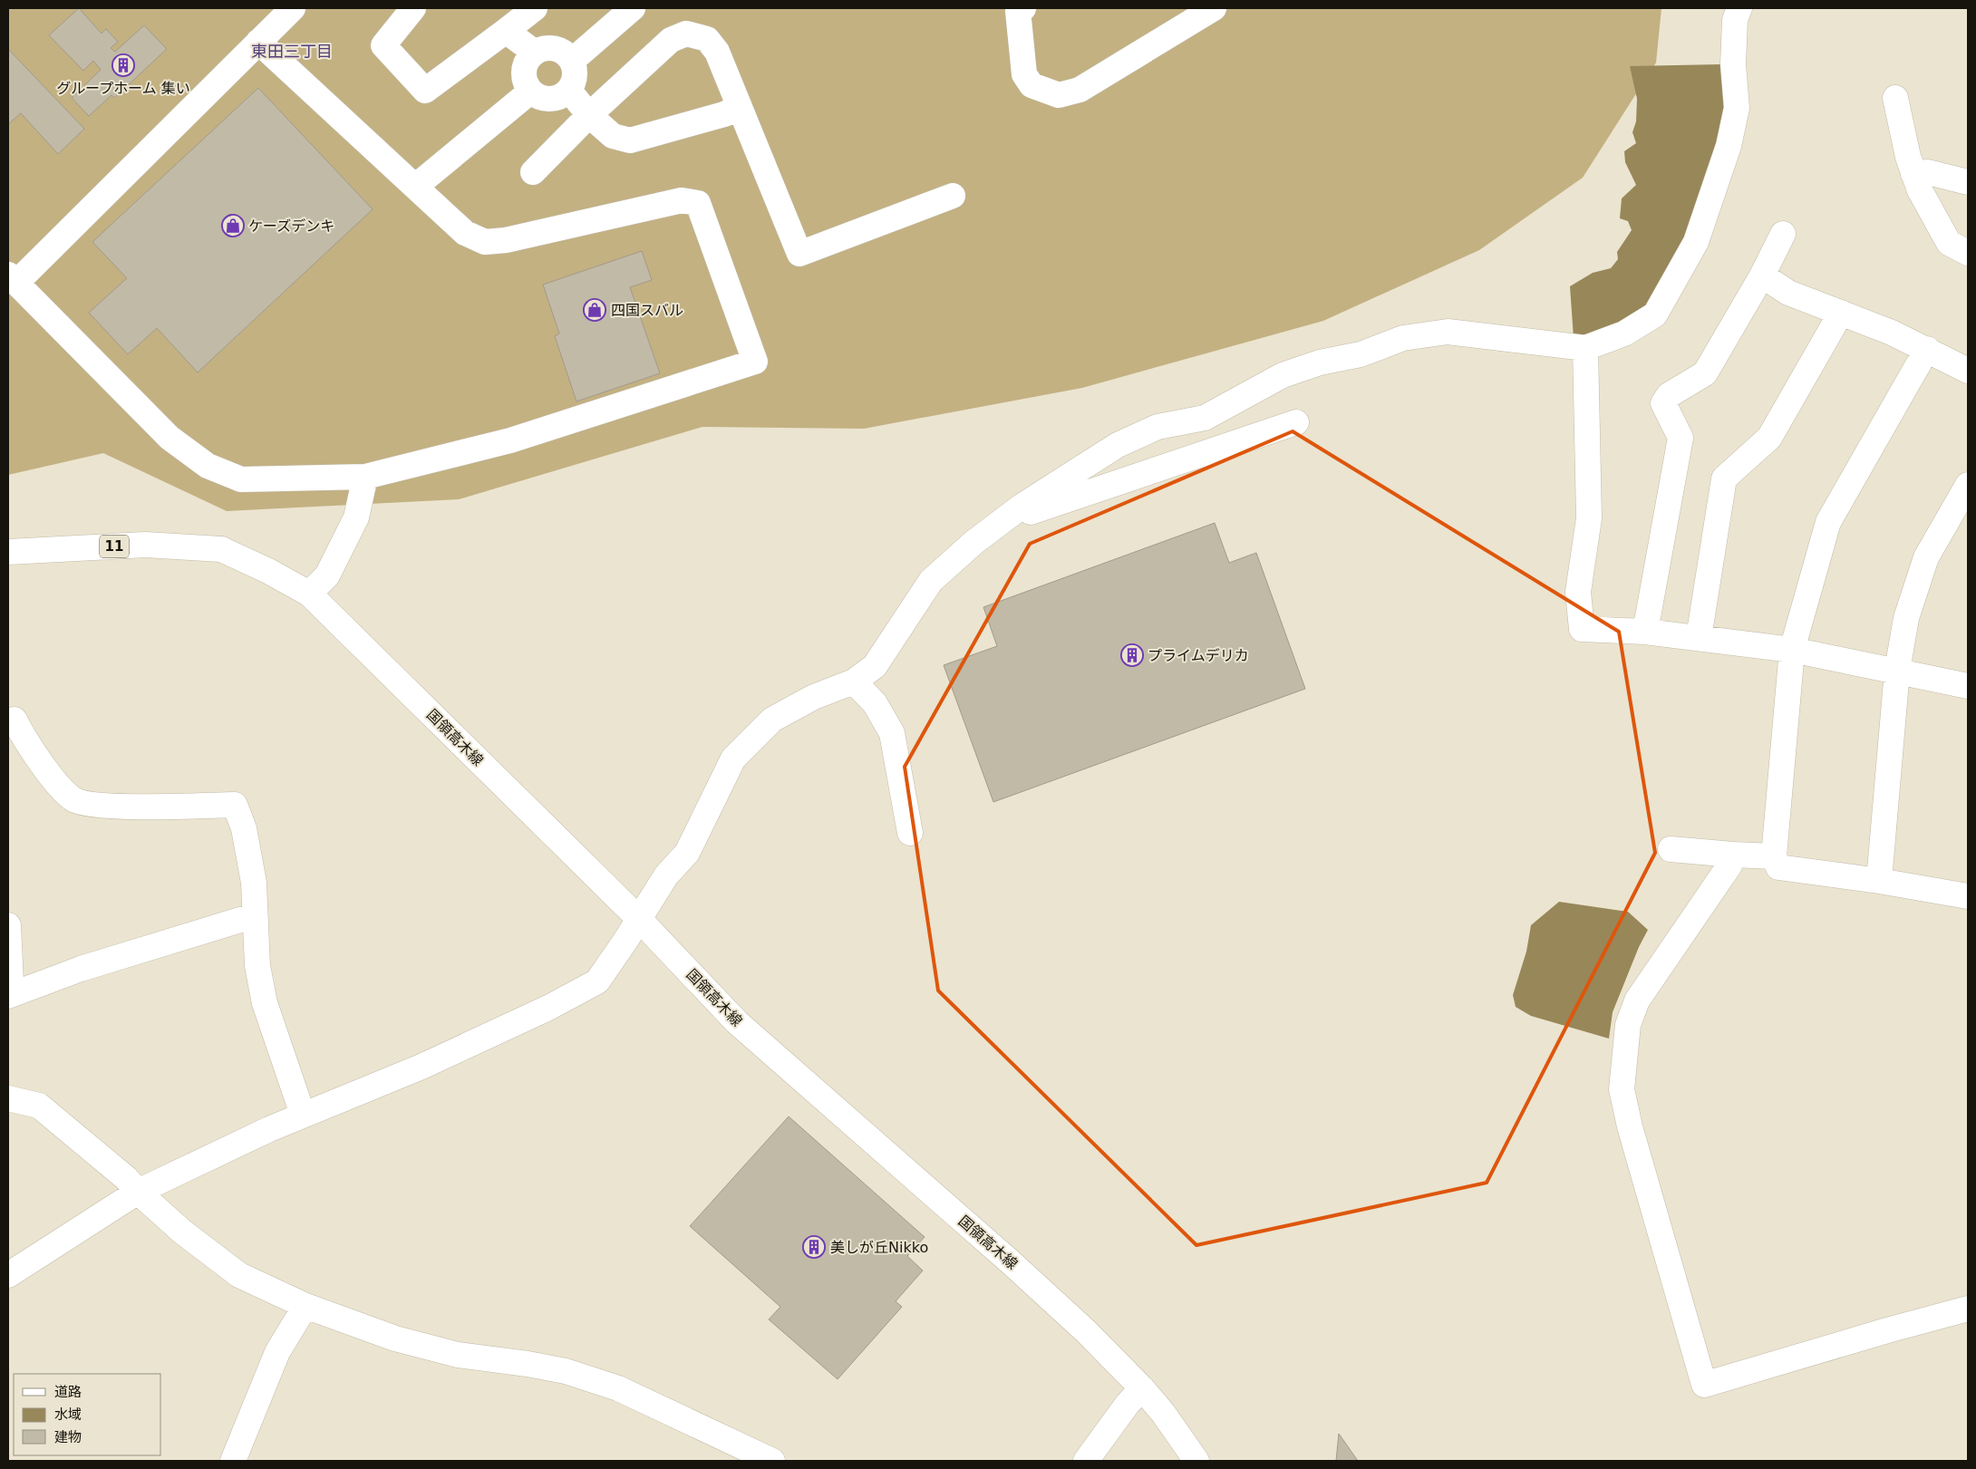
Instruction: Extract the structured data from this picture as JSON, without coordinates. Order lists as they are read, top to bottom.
{
  "streets": {
    "main road": ["11", "国領高木線"]
  },
  "districts": ["東田三丁目"],
  "places": {
    "building": ["グループホーム 集い", "プライムデリカ", "美しが丘Nikko"],
    "shop": ["ケーズデンキ", "四国スバル"]
  },
  "legend": ["道路", "水域", "建物"]
}
